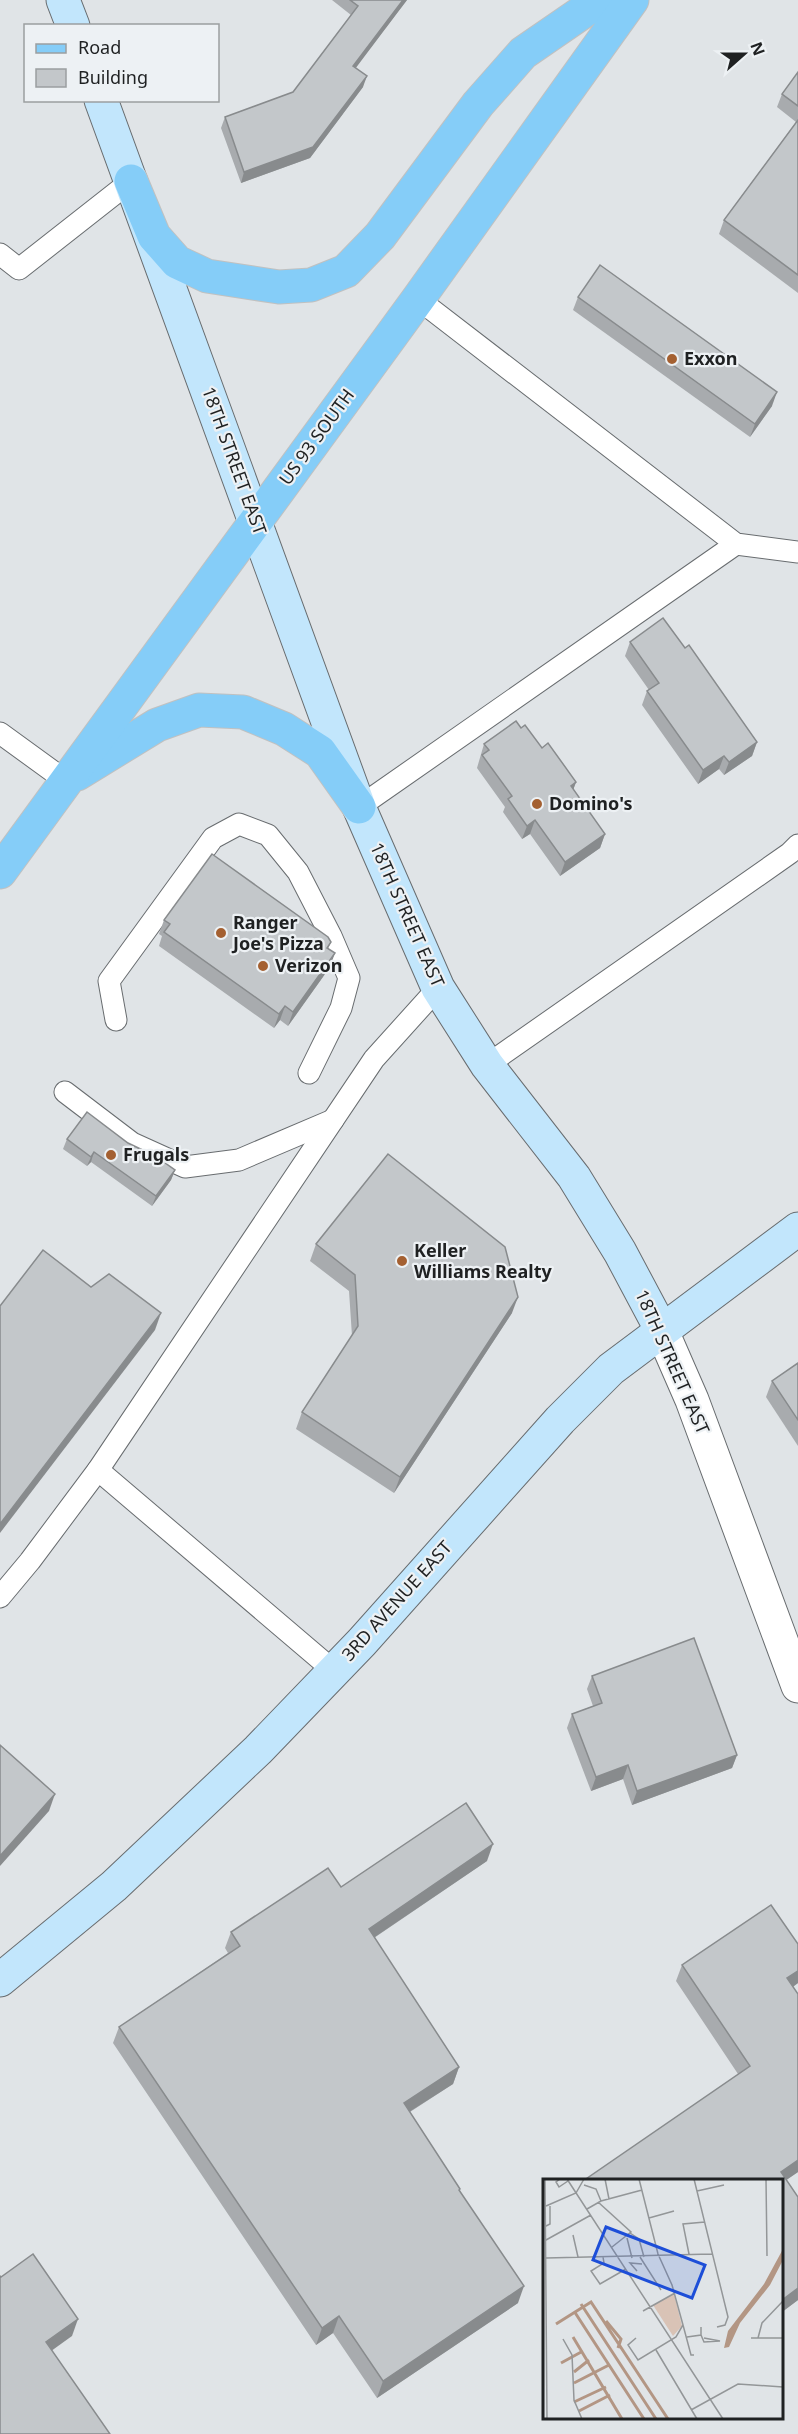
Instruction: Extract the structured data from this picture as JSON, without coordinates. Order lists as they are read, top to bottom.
{
  "streets": {
    "main road": ["US 93 SOUTH"],
    "street": ["18TH STREET EAST", "3RD AVENUE EAST"]
  },
  "crossings": [
    ["US 93 SOUTH", "18TH STREET EAST"],
    ["18TH STREET EAST", "3RD AVENUE EAST"]
  ],
  "places": [
    "Exxon",
    "Domino's",
    "Ranger Joe's Pizza",
    "Verizon",
    "Frugals",
    "Keller Williams Realty"
  ],
  "legend": ["Road", "Building"],
  "north": "right"
}
